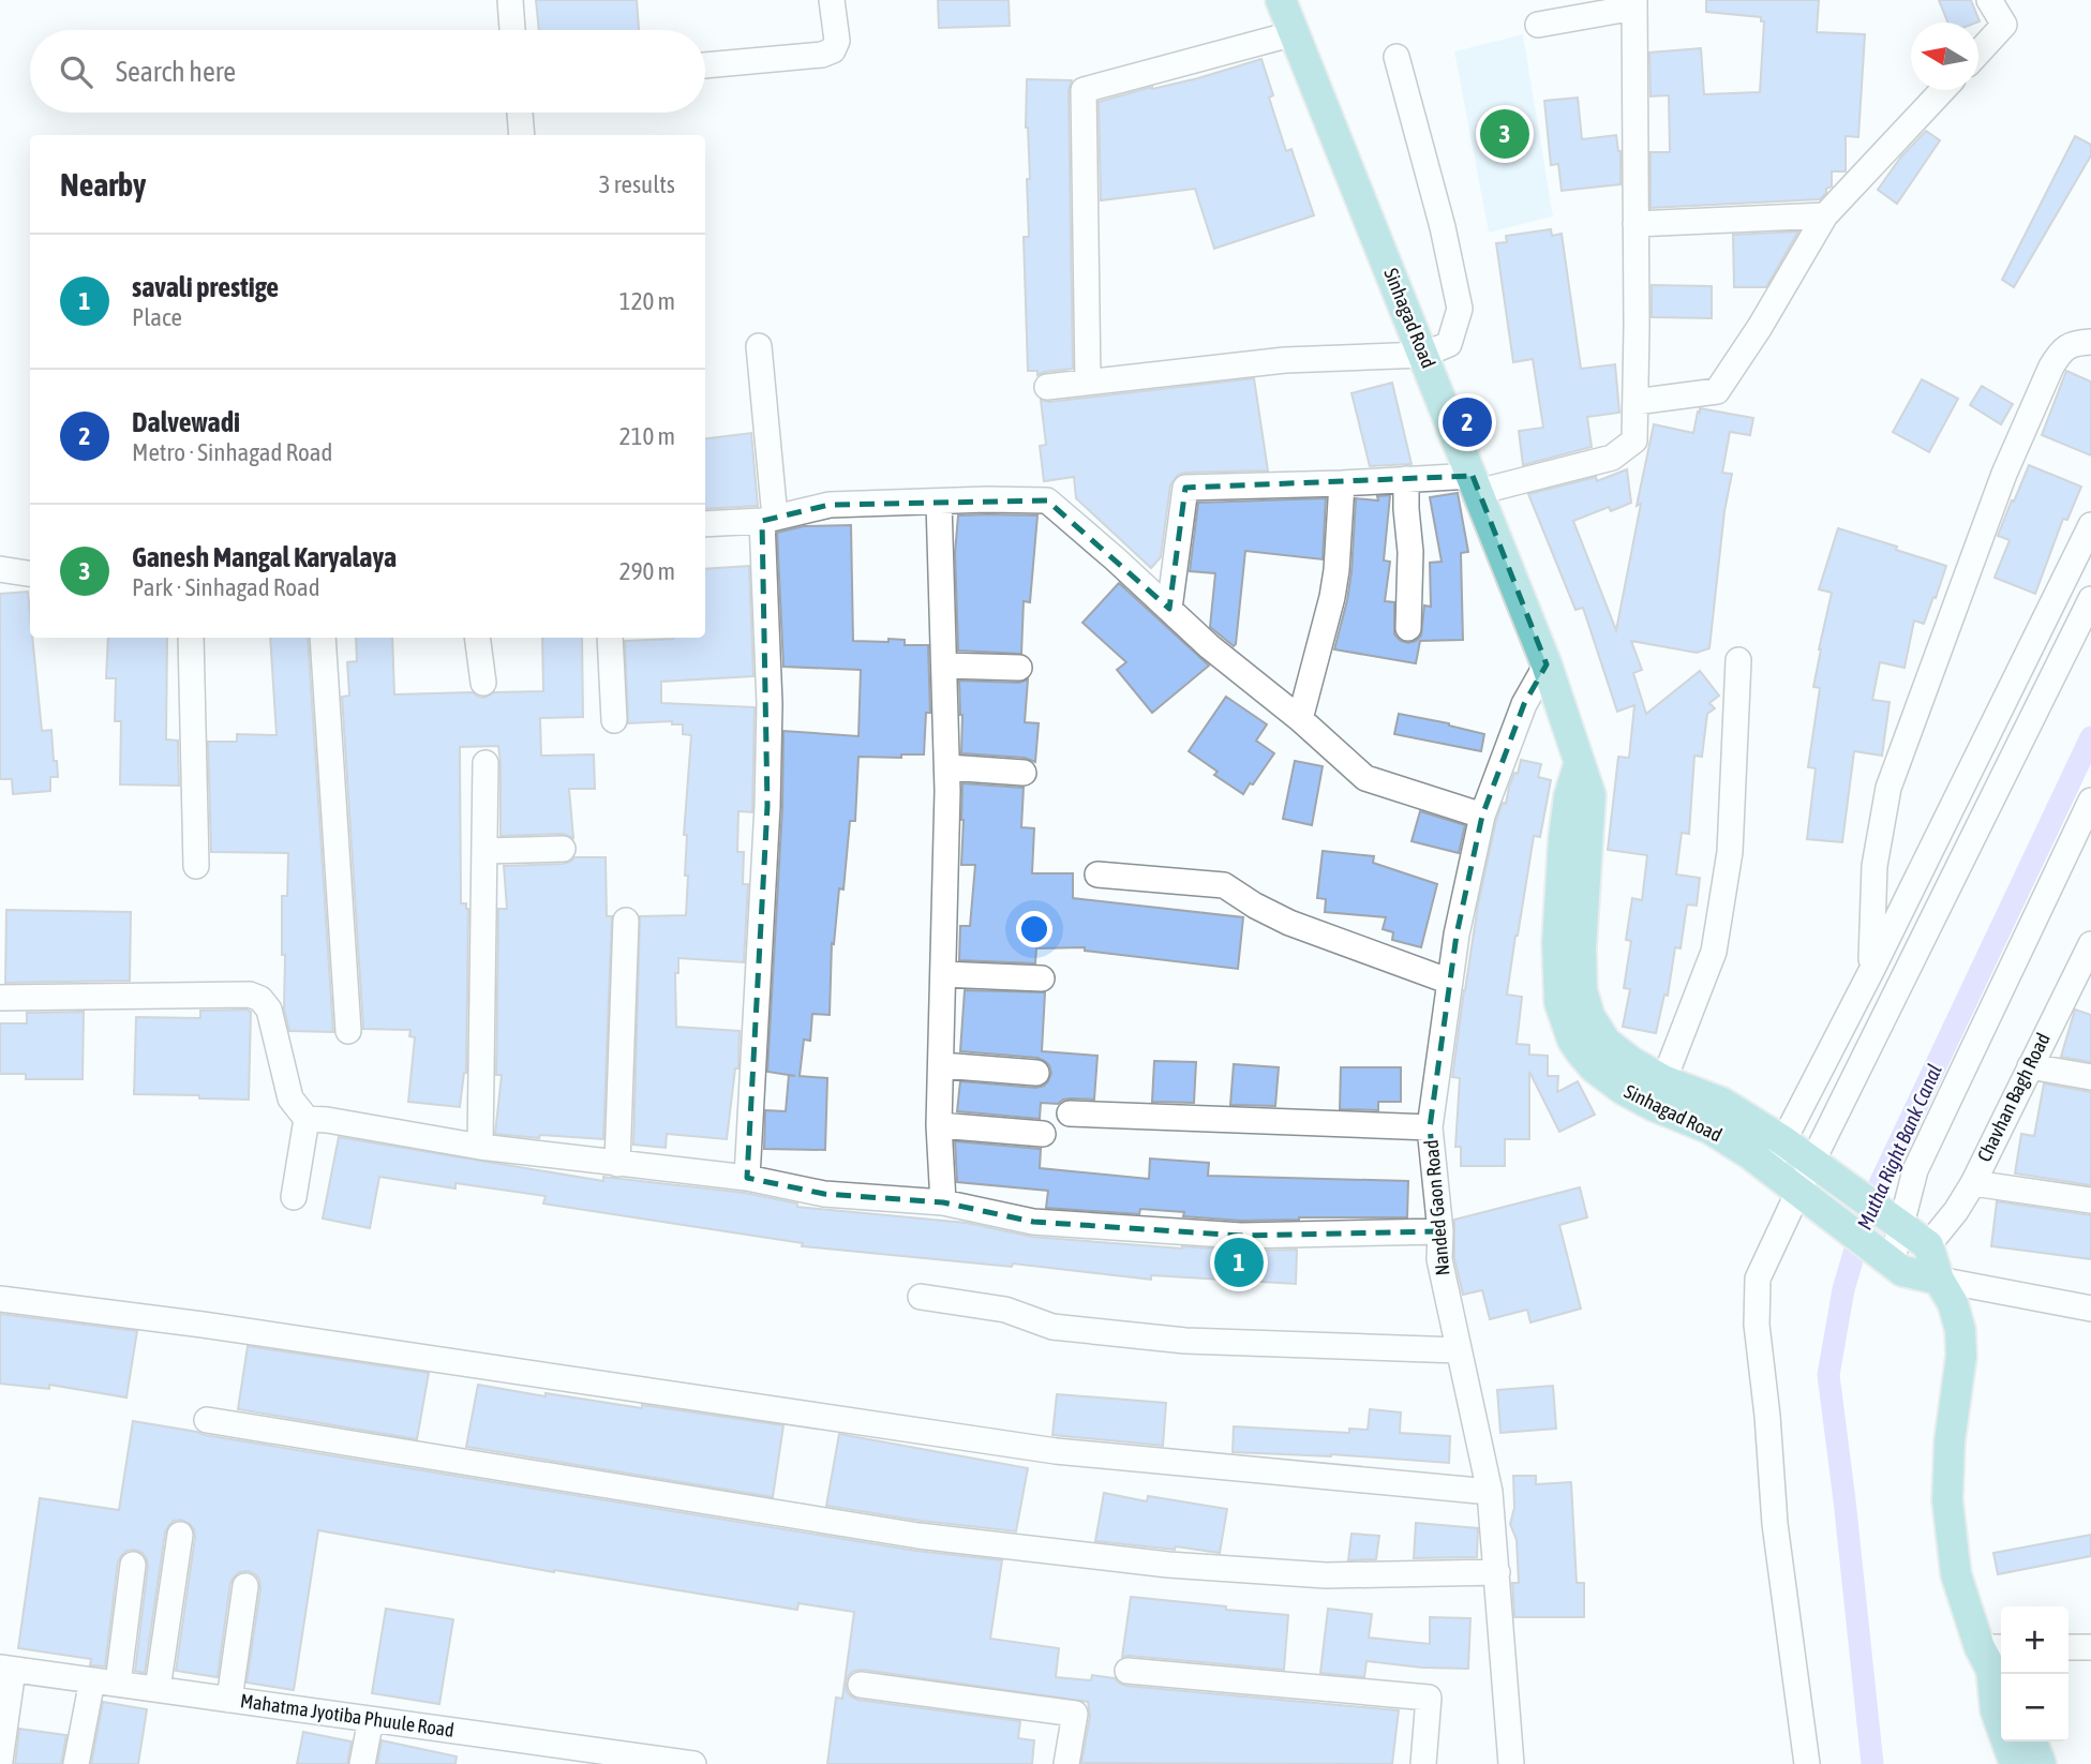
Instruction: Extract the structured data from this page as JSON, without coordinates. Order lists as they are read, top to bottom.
{
  "streets": {
    "main road": ["Sinhagad Road"],
    "street": ["Chavhan Bagh Road", "Nanded Gaon Road", "Mahatma Jyotiba Phuule Road"]
  },
  "crossings": [
    ["Sinhagad Road", "Chavhan Bagh Road"],
    ["Sinhagad Road", "Nanded Gaon Road"]
  ],
  "water": ["Mutha Right Bank Canal"],
  "north": "left",
  "page": {
    "search": "Search here",
    "pins": ["3", "2", "1"],
    "heading": ["Nearby", "3 results"],
    "list": [
      {
        "mark": "1",
        "name": "savali prestige",
        "note": "Place",
        "value": "120 m"
      },
      {
        "mark": "2",
        "name": "Dalvewadi",
        "note": "Metro · Sinhagad Road",
        "value": "210 m"
      },
      {
        "mark": "3",
        "name": "Ganesh Mangal Karyalaya",
        "note": "Park · Sinhagad Road",
        "value": "290 m"
      }
    ],
    "map_buttons": ["+", "−"]
  }
}
